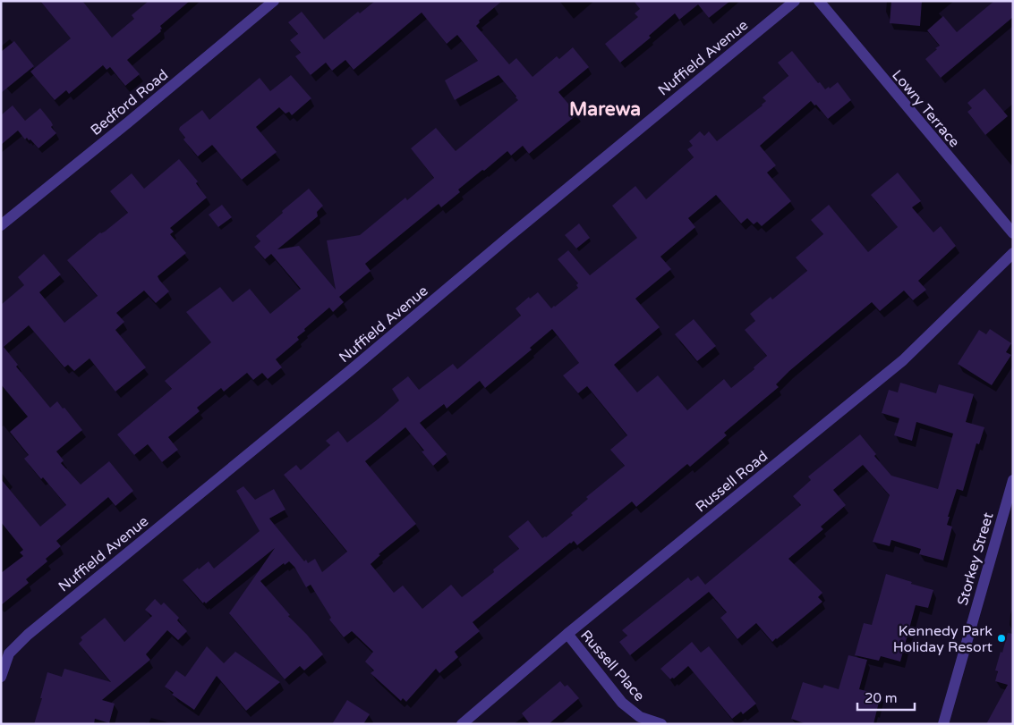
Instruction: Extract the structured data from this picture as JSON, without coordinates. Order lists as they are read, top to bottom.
{
  "streets": {
    "street": [
      "Nuffield Avenue",
      "Bedford Road",
      "Lowry Terrace",
      "Russell Road",
      "Storkey Street",
      "Russell Place"
    ]
  },
  "crossings": [
    ["Russell Road", "Russell Place"]
  ],
  "districts": ["Marewa"],
  "places": ["Kennedy Park Holiday Resort"],
  "scale_bar": "20 m"
}
